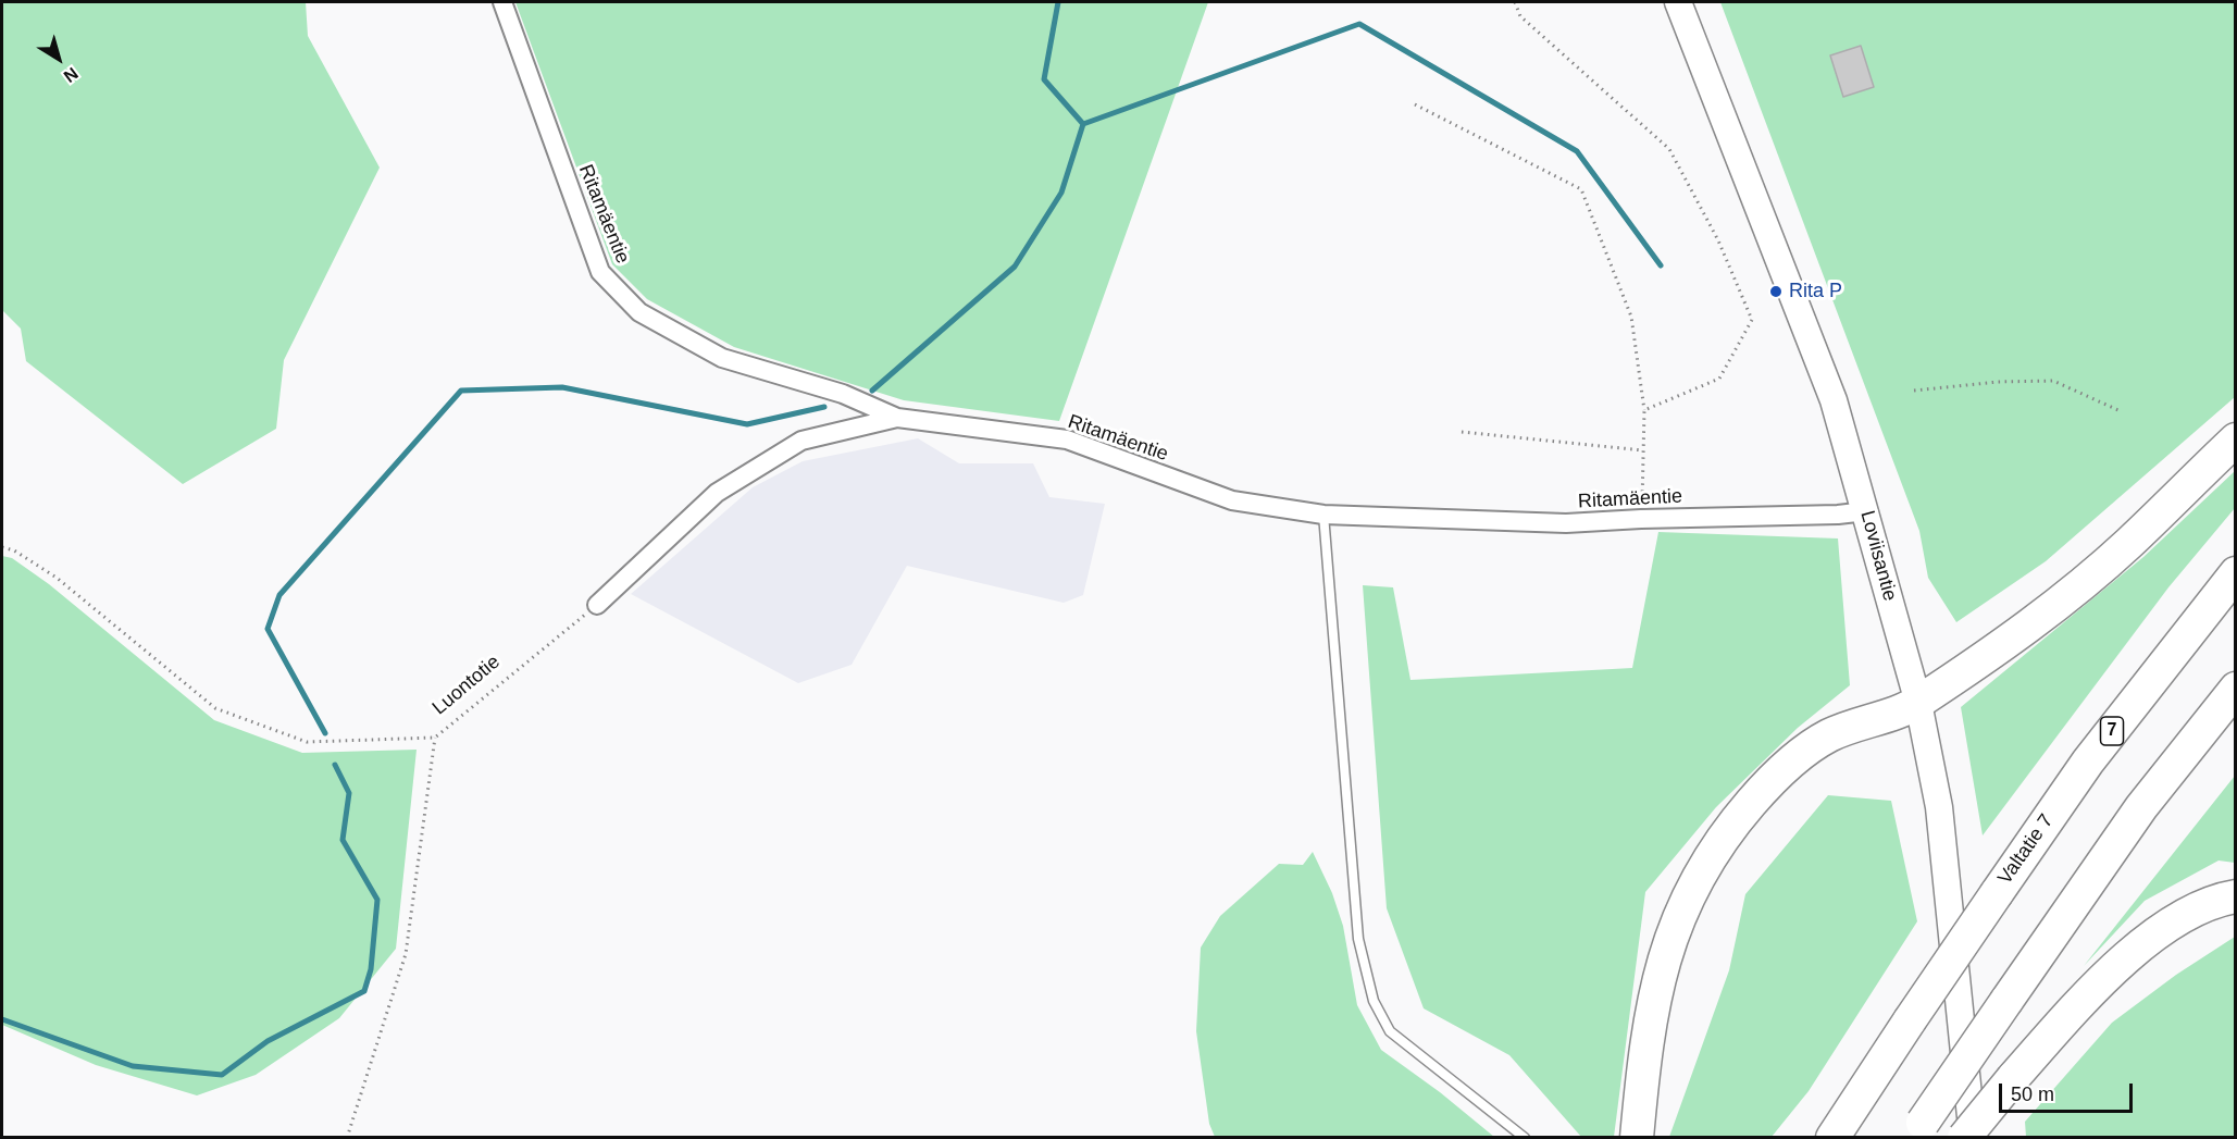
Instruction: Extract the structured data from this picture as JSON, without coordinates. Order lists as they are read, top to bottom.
{
  "streets": {
    "highway": ["7", "Valtatie 7"],
    "main road": ["Loviisantie"],
    "street": ["Ritamäentie"],
    "path": ["Luontotie"]
  },
  "crossings": [
    ["Ritamäentie", "Loviisantie"]
  ],
  "places": ["Rita P"],
  "scale_bar": "50 m",
  "north": "bottom right"
}
